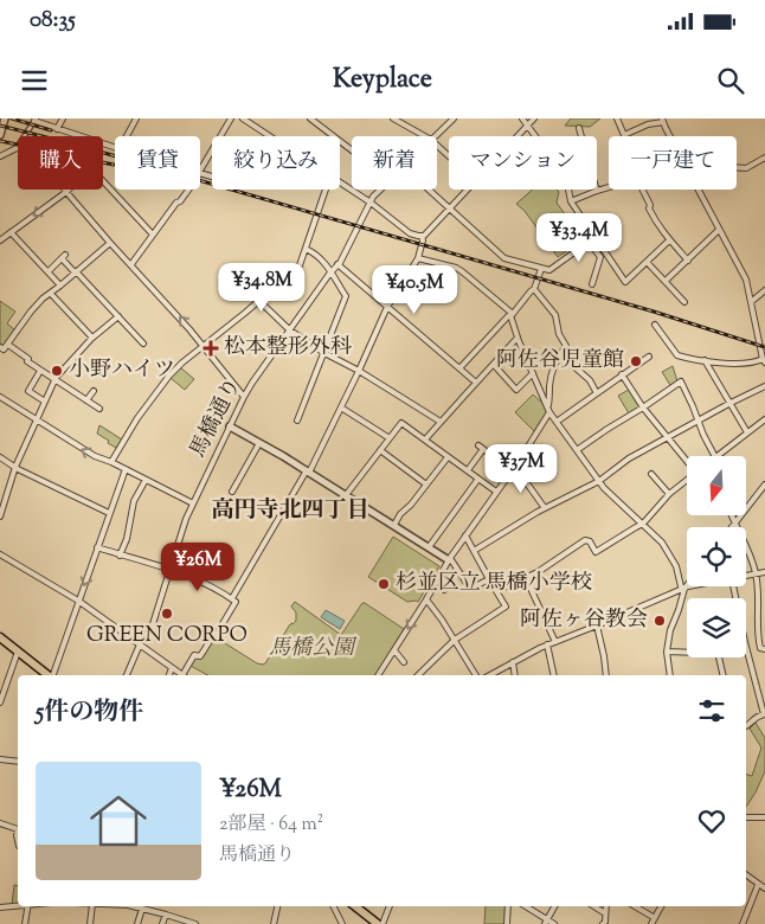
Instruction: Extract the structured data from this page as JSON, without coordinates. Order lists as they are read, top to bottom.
{
  "streets": {
    "street": ["馬橋通り"]
  },
  "districts": ["高円寺北四丁目"],
  "parks": ["馬橋公園"],
  "places": {
    "health": ["松本整形外科"],
    "other": [
      "阿佐谷児童館",
      "小野ハイツ",
      "杉並区立 馬橋小学校",
      "GREEN CORPO",
      "阿佐ヶ谷教会"
    ]
  },
  "north": "bottom",
  "page": {
    "status": "08:35",
    "header": "Keyplace",
    "chip": [
      "購入",
      "賃貸",
      "絞り込み",
      "新着",
      "マンション",
      "一戸建て"
    ],
    "price": [
      "¥33.4M",
      "¥34.8M",
      "¥40.5M",
      "¥37M",
      "¥26M"
    ],
    "heading": "5件の物件",
    "list": [
      {
        "name": "¥26M",
        "note": "2部屋 · 64 m² · 馬橋通り"
      }
    ]
  }
}
